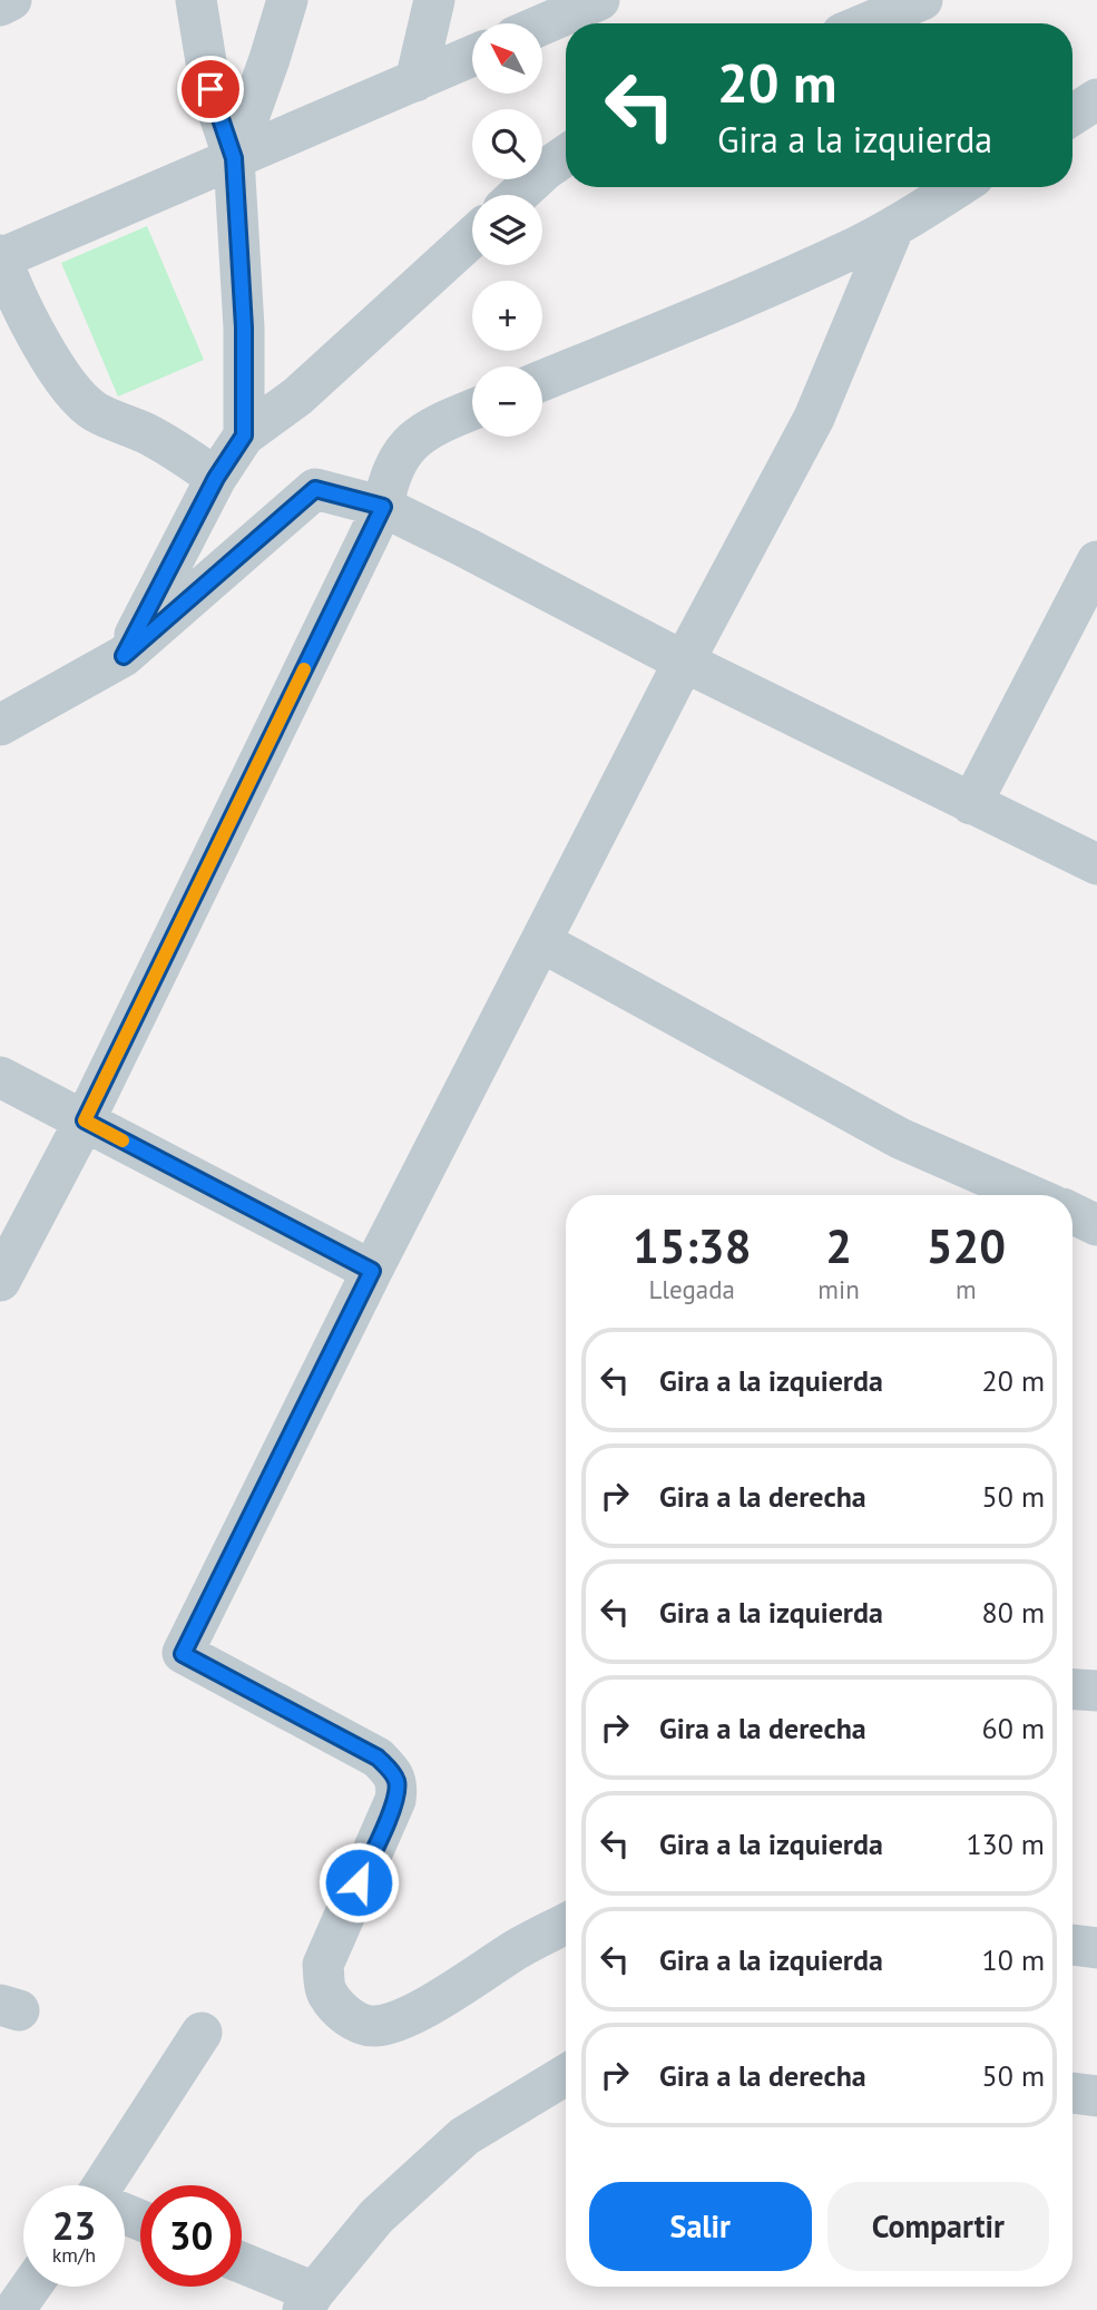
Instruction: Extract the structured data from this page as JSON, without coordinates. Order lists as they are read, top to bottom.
{
  "north": "top left",
  "page": {
    "map_buttons": ["+", "−"],
    "turn": ["20 m", "Gira a la izquierda"],
    "eta": [
      "15:38",
      "Llegada",
      "2",
      "min",
      "520",
      "m"
    ],
    "list": [
      {
        "name": "Gira a la izquierda",
        "value": "20 m"
      },
      {
        "name": "Gira a la derecha",
        "value": "50 m"
      },
      {
        "name": "Gira a la izquierda",
        "value": "80 m"
      },
      {
        "name": "Gira a la derecha",
        "value": "60 m"
      },
      {
        "name": "Gira a la izquierda",
        "value": "130 m"
      },
      {
        "name": "Gira a la izquierda",
        "value": "10 m"
      },
      {
        "name": "Gira a la derecha",
        "value": "50 m"
      }
    ],
    "buttons": ["Salir", "Compartir"],
    "speed": "23 km/h",
    "limit": "30"
  }
}
